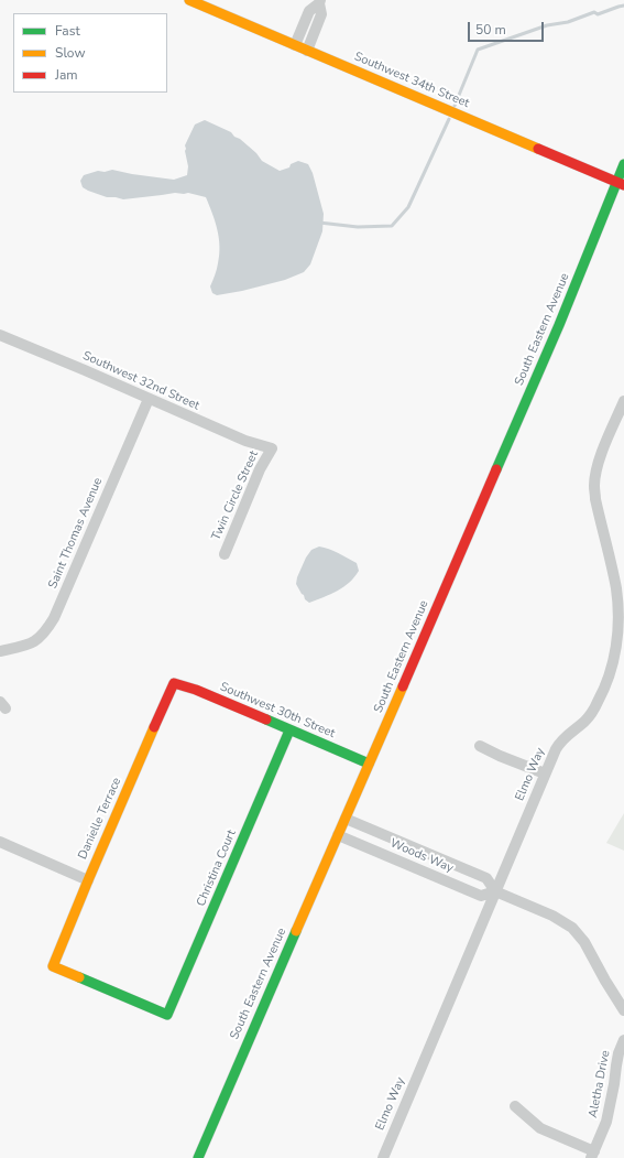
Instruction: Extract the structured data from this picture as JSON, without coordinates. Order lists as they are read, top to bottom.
{
  "streets": {
    "street": [
      "Southwest 34th Street",
      "South Eastern Avenue",
      "Southwest 32nd Street",
      "Twin Circle Street",
      "Saint Thomas Avenue",
      "Southwest 30th Street",
      "Elmo Way",
      "Danielle Terrace",
      "Woods Way",
      "Christina Court",
      "Aletha Drive"
    ]
  },
  "crossings": [
    ["Southwest 34th Street", "South Eastern Avenue"],
    ["South Eastern Avenue", "Southwest 30th Street"],
    ["South Eastern Avenue", "Woods Way"],
    ["Southwest 32nd Street", "Twin Circle Street"],
    ["Southwest 32nd Street", "Saint Thomas Avenue"],
    ["Southwest 30th Street", "Danielle Terrace"],
    ["Southwest 30th Street", "Christina Court"],
    ["Elmo Way", "Woods Way"],
    ["Danielle Terrace", "Christina Court"]
  ],
  "legend": ["Fast", "Slow", "Jam"],
  "scale_bar": "50 m"
}
